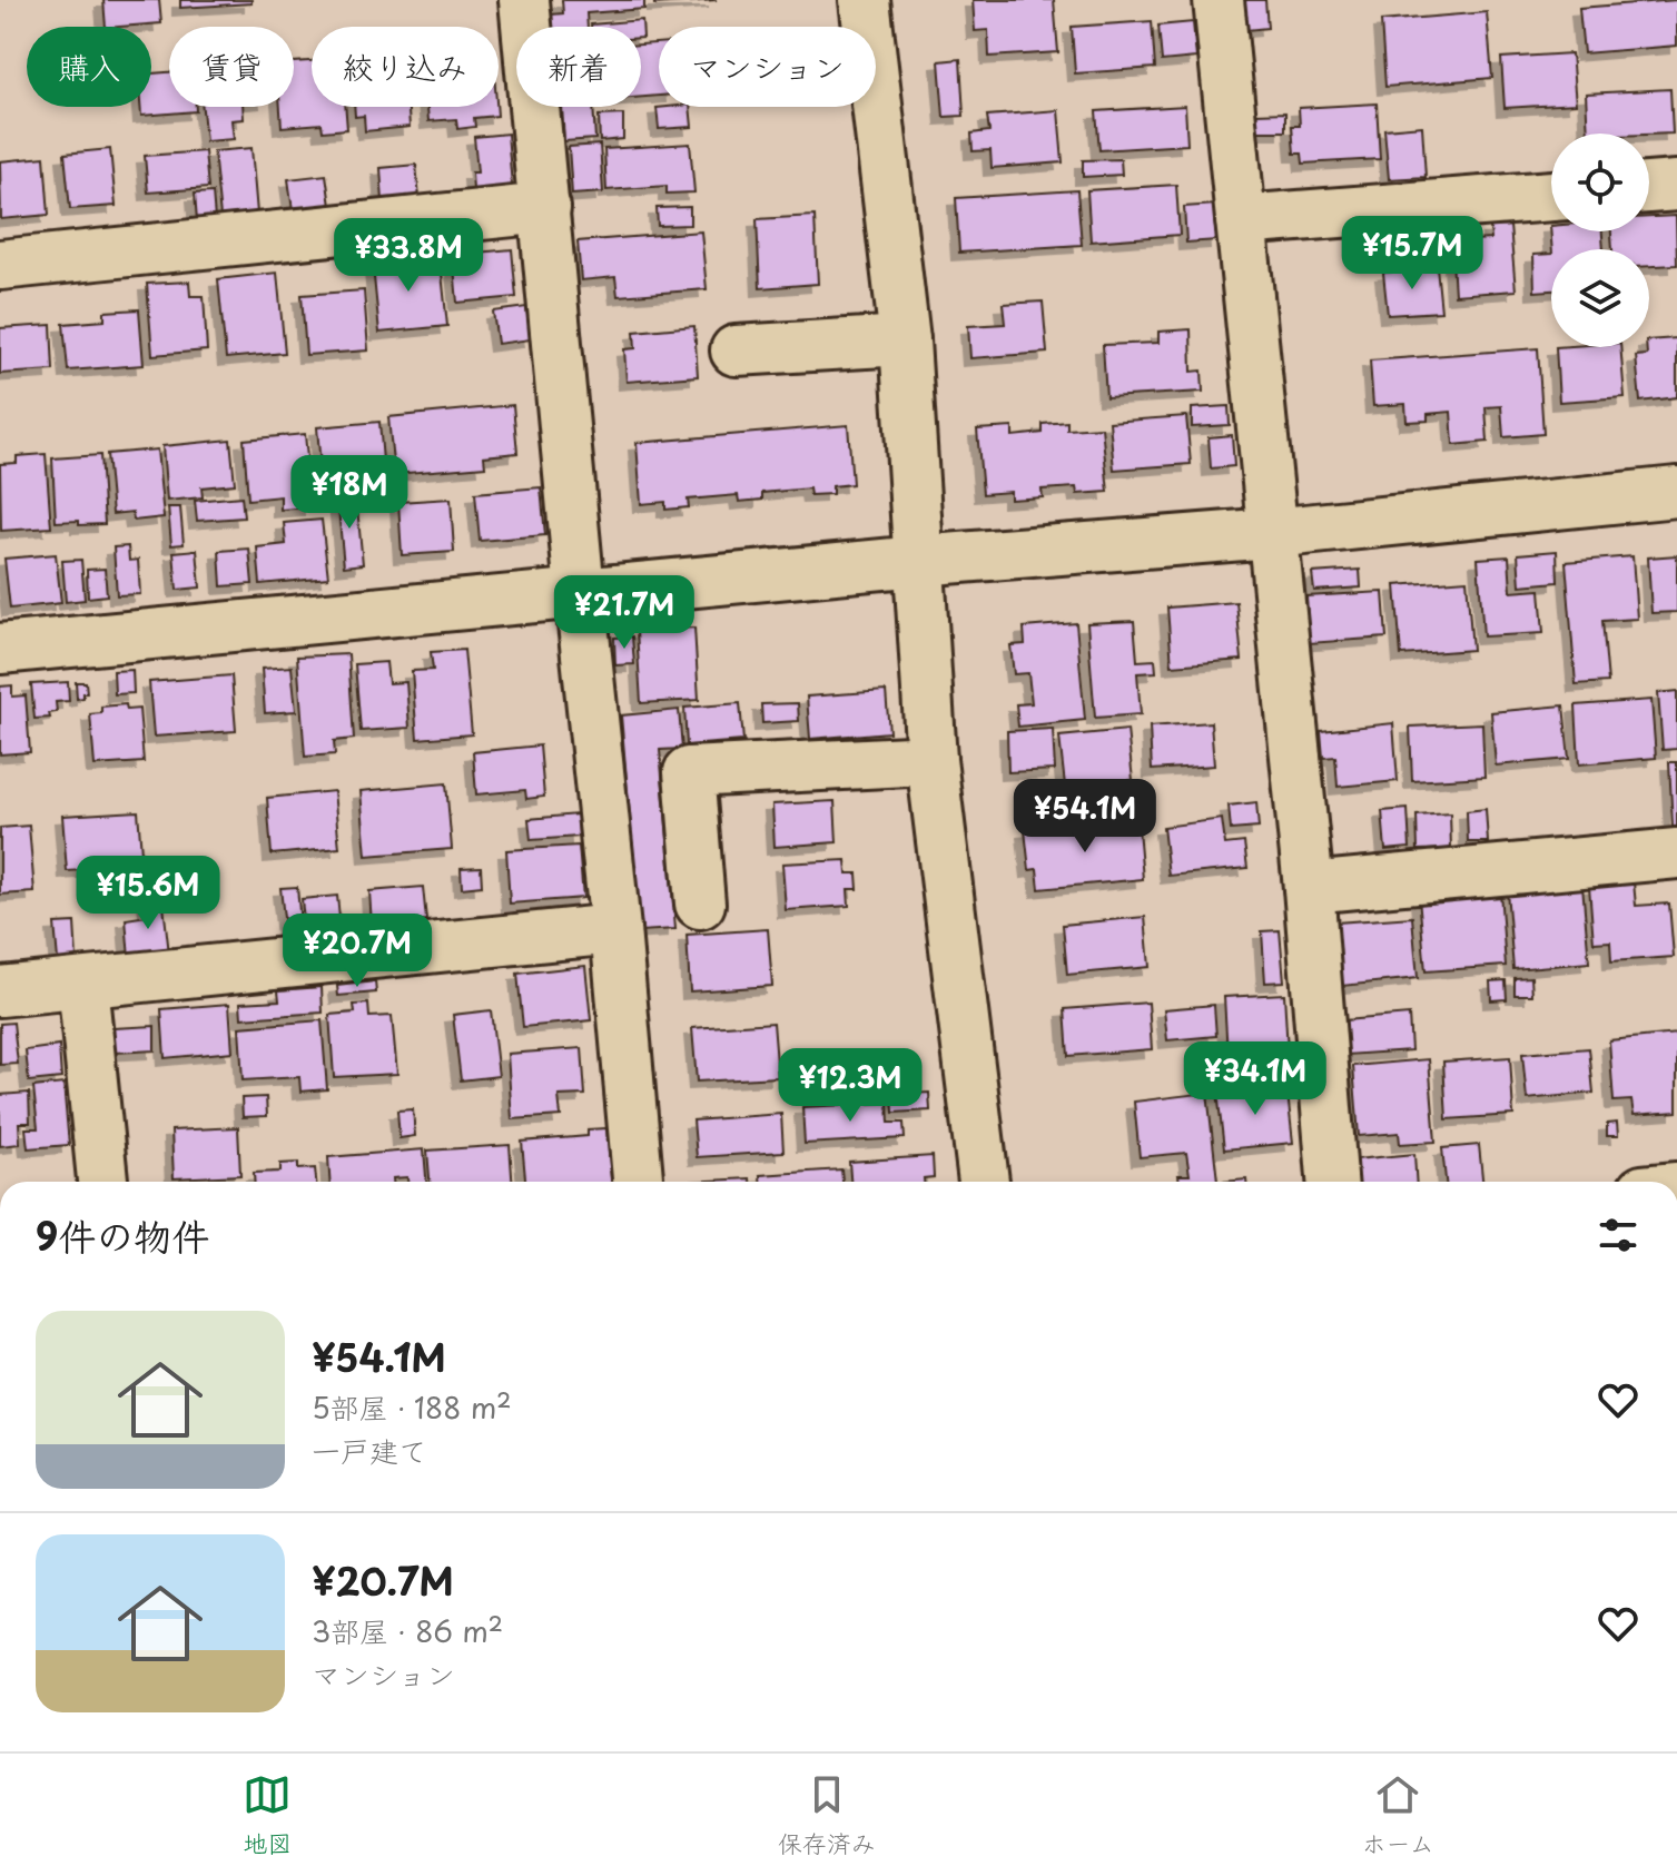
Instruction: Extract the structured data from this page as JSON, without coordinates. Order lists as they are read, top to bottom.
{
  "page": {
    "chip": [
      "購入",
      "賃貸",
      "絞り込み",
      "新着",
      "マンション"
    ],
    "price": [
      "¥15.7M",
      "¥33.8M",
      "¥18M",
      "¥21.7M",
      "¥54.1M",
      "¥15.6M",
      "¥20.7M",
      "¥34.1M",
      "¥12.3M"
    ],
    "heading": "9件の物件",
    "list": [
      {
        "name": "¥54.1M",
        "note": "5部屋 · 188 m² · 一戸建て"
      },
      {
        "name": "¥20.7M",
        "note": "3部屋 · 86 m² · マンション"
      }
    ],
    "tabs": ["地図", "保存済み", "ホーム"]
  }
}
